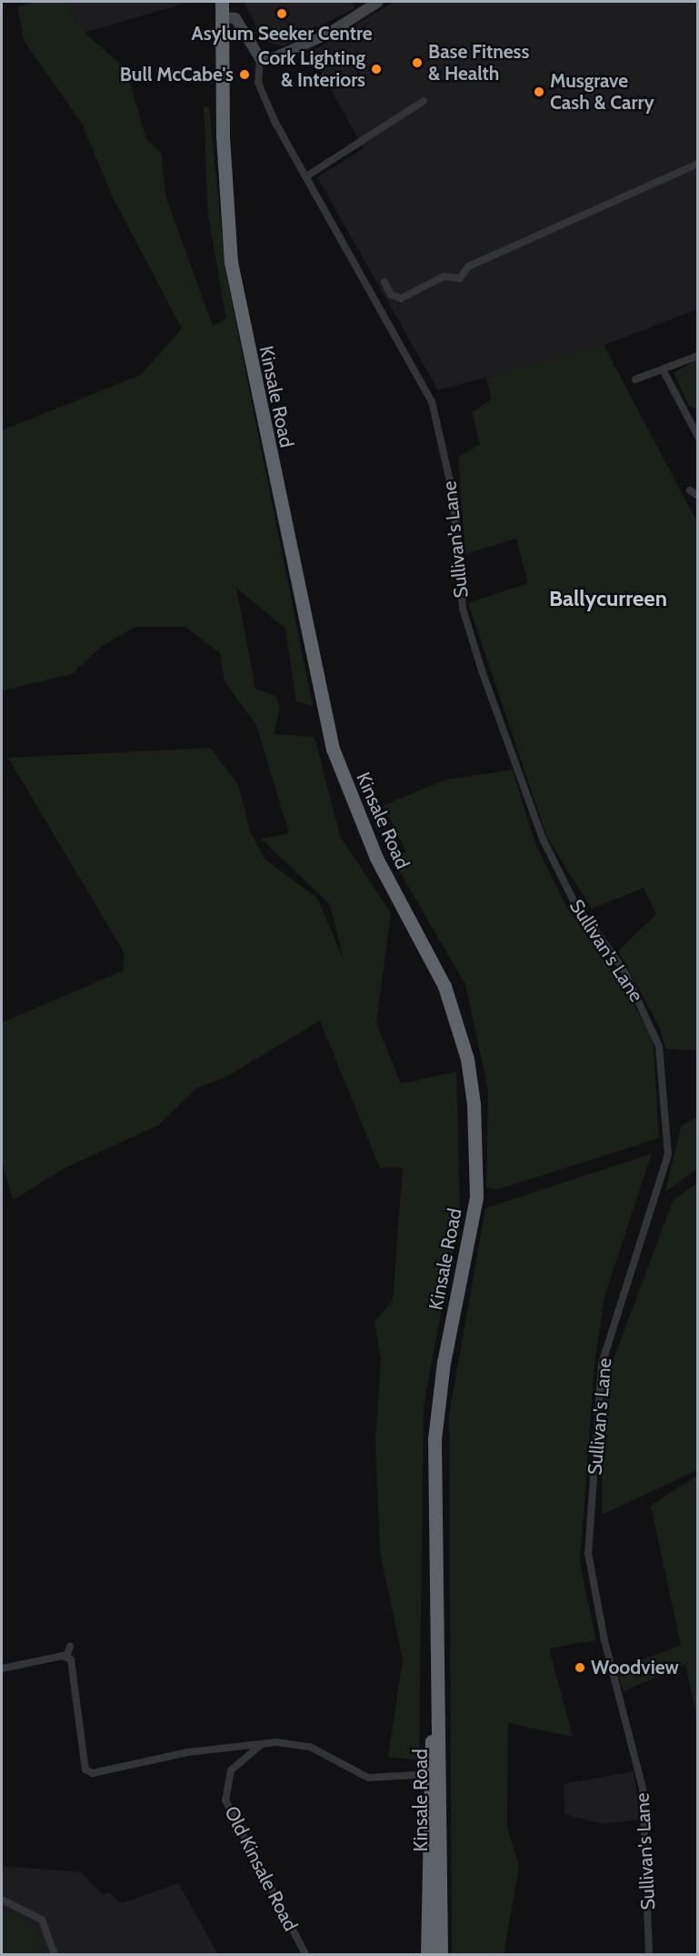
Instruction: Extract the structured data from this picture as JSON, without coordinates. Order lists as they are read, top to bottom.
{
  "streets": {
    "highway": ["Kinsale Road"],
    "street": ["Sullivan's Lane", "Old Kinsale Road"]
  },
  "districts": ["Ballycurreen"],
  "places": [
    "Asylum Seeker Centre",
    "Base Fitness & Health",
    "Cork Lighting & Interiors",
    "Bull McCabe's",
    "Musgrave Cash & Carry",
    "Woodview"
  ]
}
